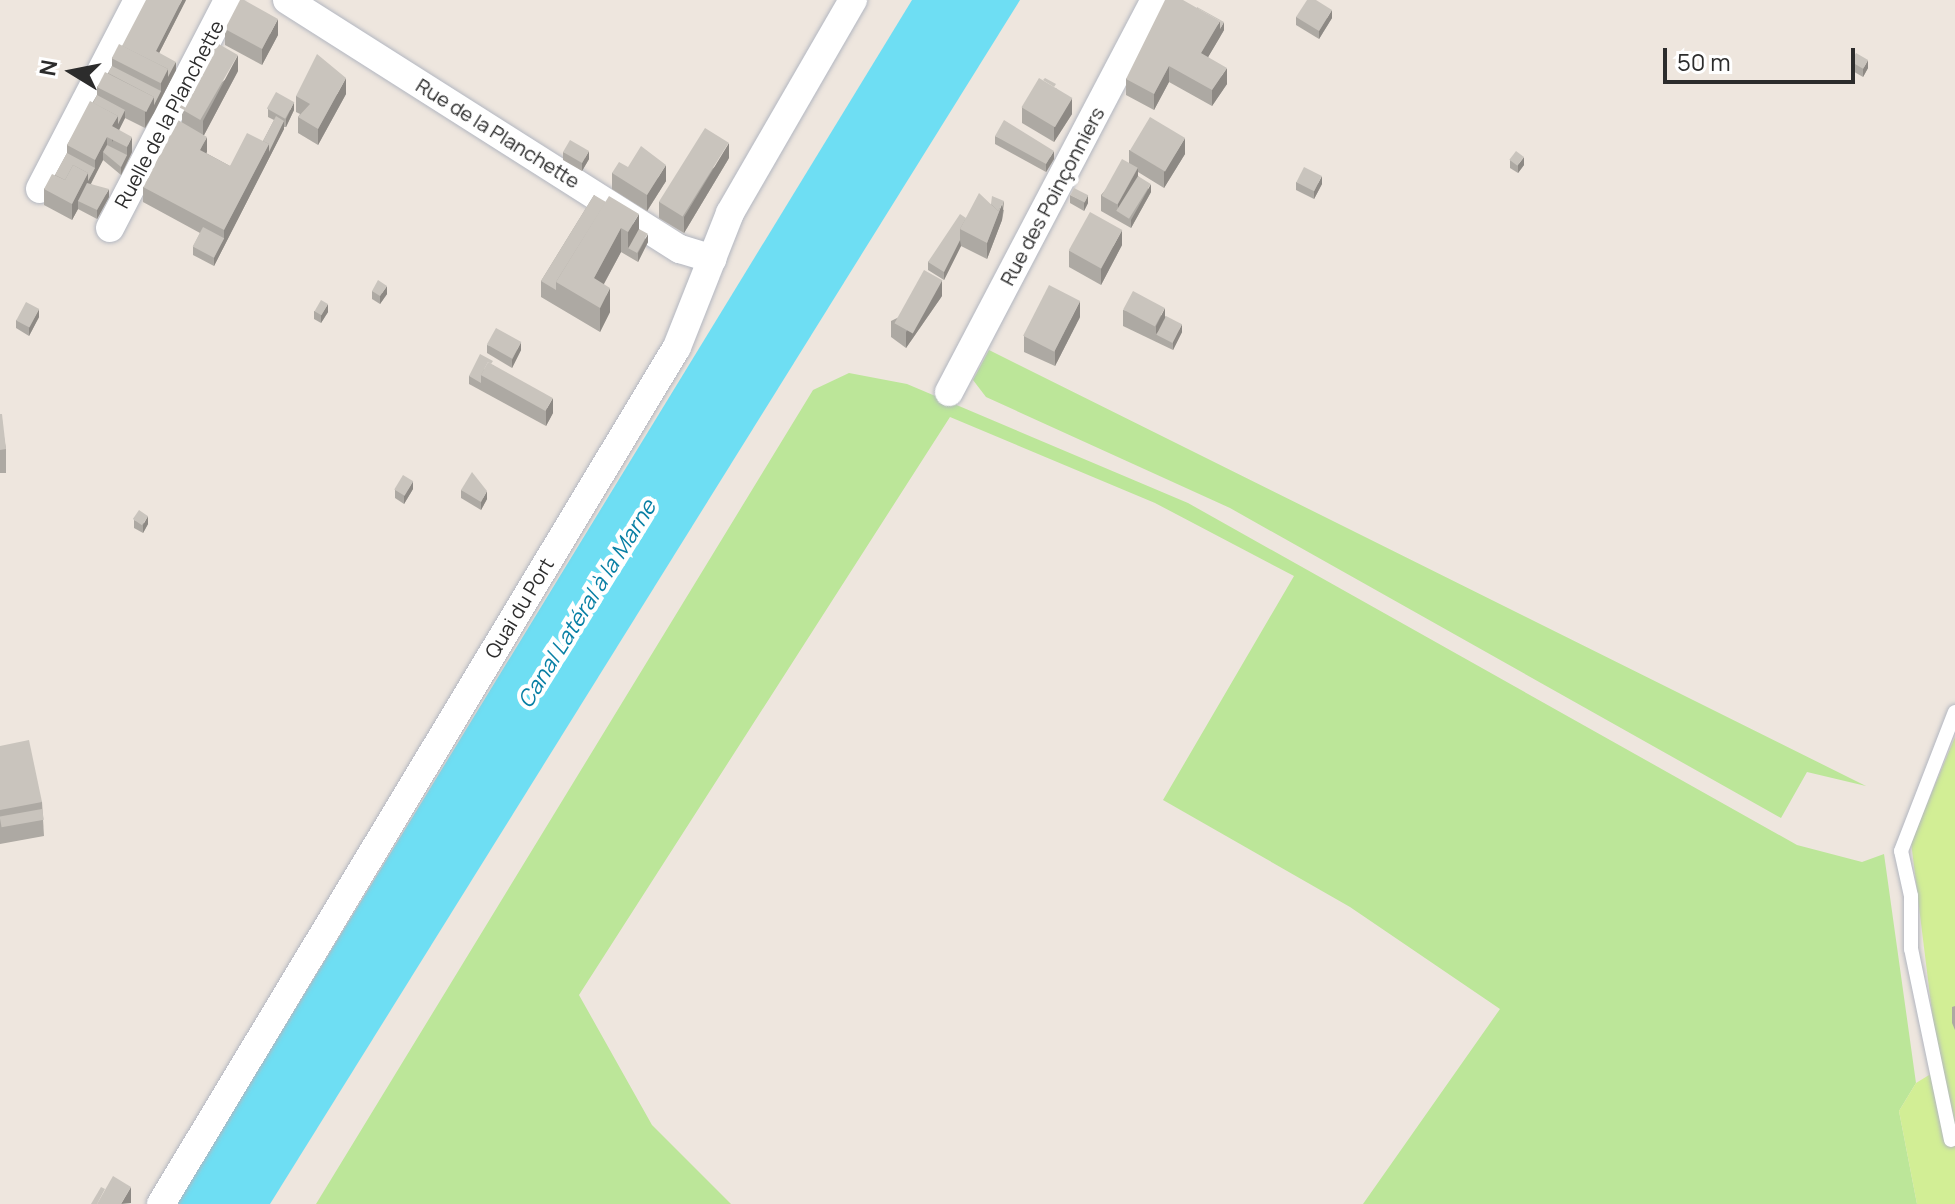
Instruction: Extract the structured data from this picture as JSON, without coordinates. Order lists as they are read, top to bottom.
{
  "streets": {
    "street": [
      "Ruelle de la Planchette",
      "Rue de la Planchette",
      "Rue des Poinçonniers",
      "Quai du Port"
    ]
  },
  "crossings": [
    ["Rue de la Planchette", "Quai du Port"]
  ],
  "water": ["Canal Latéral à la Marne"],
  "scale_bar": "50 m",
  "north": "left"
}
